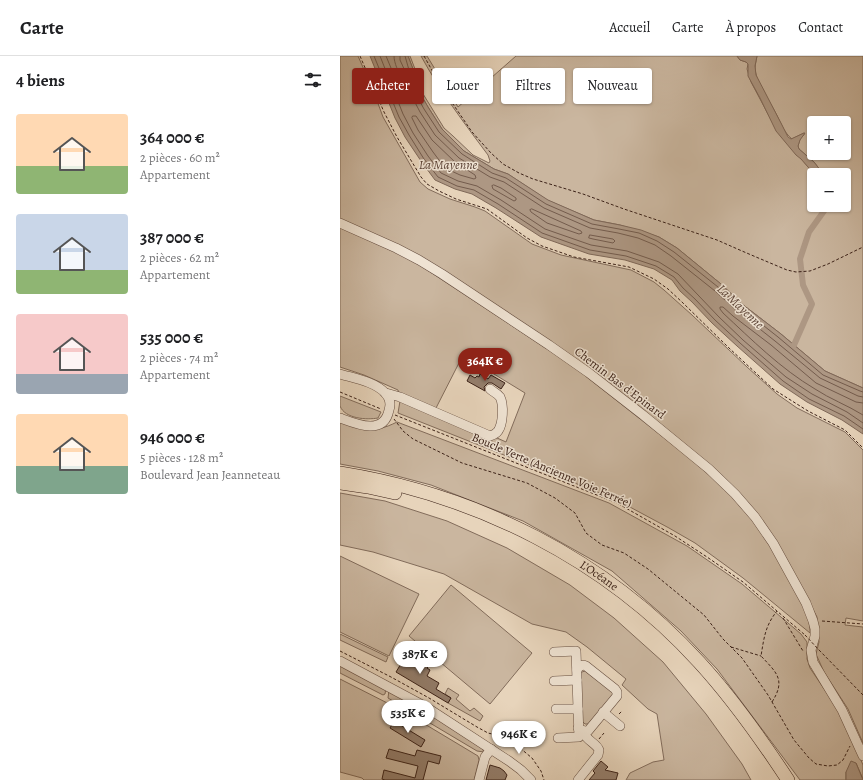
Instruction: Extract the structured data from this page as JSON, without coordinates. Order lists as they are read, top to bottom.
{
  "streets": {
    "highway": ["L’Océane"],
    "street": ["Chemin Bas d'Epinard"],
    "path": ["Boucle Verte (Ancienne Voie Ferrée)"]
  },
  "water": ["La Mayenne"],
  "page": {
    "header": "Carte",
    "nav": [
      "Accueil",
      "Carte",
      "À propos",
      "Contact"
    ],
    "heading": "4 biens",
    "chip": [
      "Acheter",
      "Louer",
      "Filtres",
      "Nouveau"
    ],
    "list": [
      {
        "name": "364 000 €",
        "note": "2 pièces · 60 m² · Appartement"
      },
      {
        "name": "387 000 €",
        "note": "2 pièces · 62 m² · Appartement"
      },
      {
        "name": "535 000 €",
        "note": "2 pièces · 74 m² · Appartement"
      },
      {
        "name": "946 000 €",
        "note": "5 pièces · 128 m² · Boulevard Jean Jeanneteau"
      }
    ],
    "map_buttons": ["+", "−"],
    "price": [
      "364K €",
      "387K €",
      "535K €",
      "946K €"
    ]
  }
}
